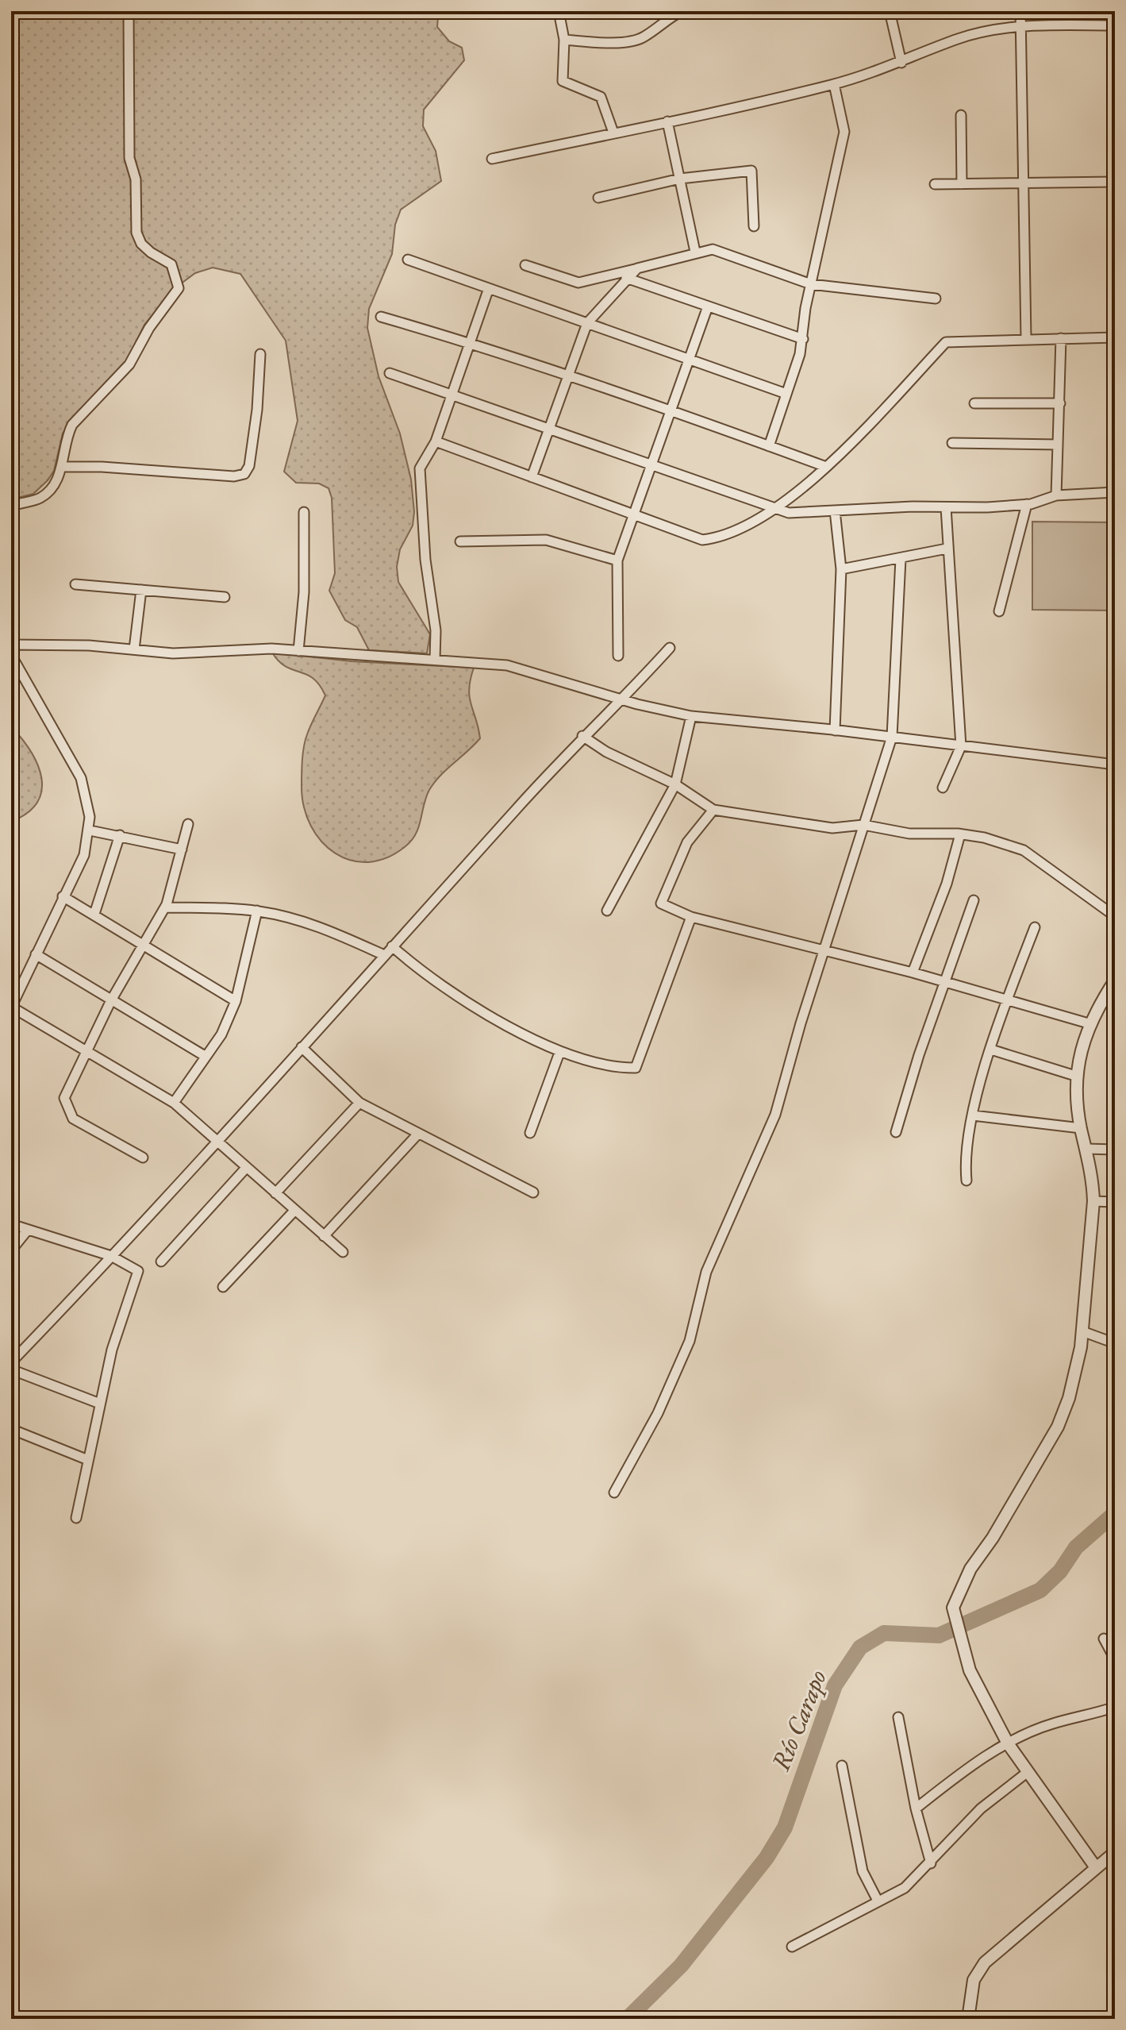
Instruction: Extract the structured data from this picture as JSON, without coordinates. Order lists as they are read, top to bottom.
{
  "water": ["Río Carapo"]
}
